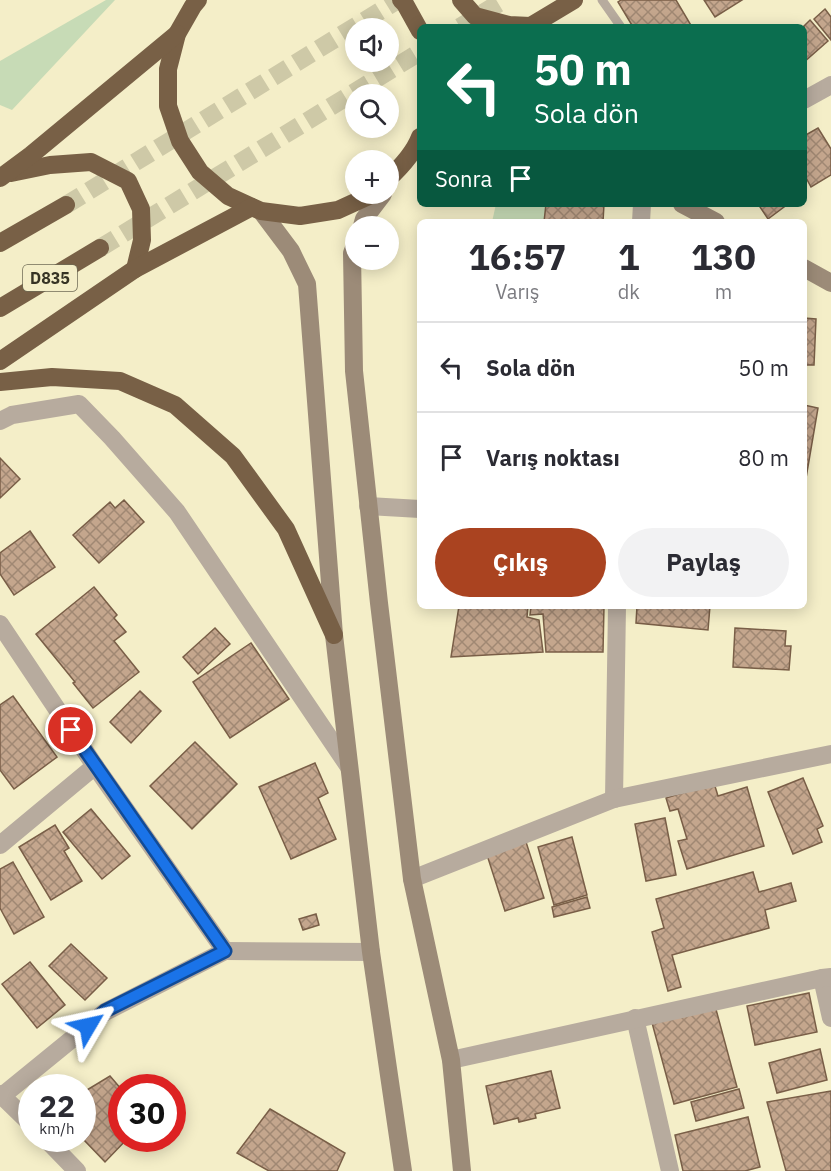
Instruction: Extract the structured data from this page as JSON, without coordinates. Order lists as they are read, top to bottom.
{
  "streets": {
    "highway": ["D835"]
  },
  "page": {
    "map_buttons": ["+", "−"],
    "turn": ["50 m", "Sola dön"],
    "then": "Sonra",
    "eta": [
      "16:57",
      "Varış",
      "1",
      "dk",
      "130",
      "m"
    ],
    "list": [
      {
        "name": "Sola dön",
        "value": "50 m"
      },
      {
        "name": "Varış noktası",
        "value": "80 m"
      }
    ],
    "buttons": ["Çıkış", "Paylaş"],
    "speed": "22 km/h",
    "limit": "30"
  }
}
